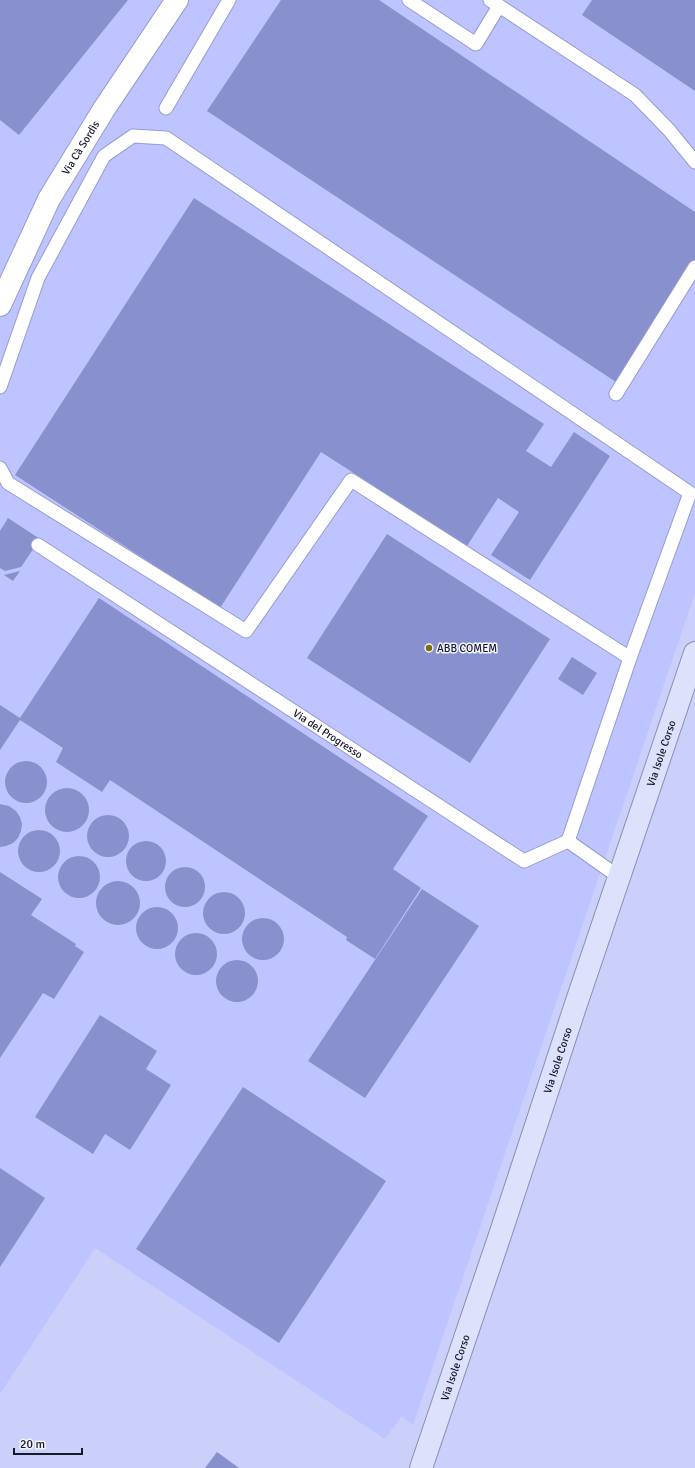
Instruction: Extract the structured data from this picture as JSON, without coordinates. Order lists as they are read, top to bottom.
{
  "streets": {
    "main road": ["Via Isole Corso"],
    "street": ["Via Cà Sordìs"],
    "lane": ["Via del Progresso"]
  },
  "places": ["ABB COMEM"],
  "scale_bar": "20 m"
}
